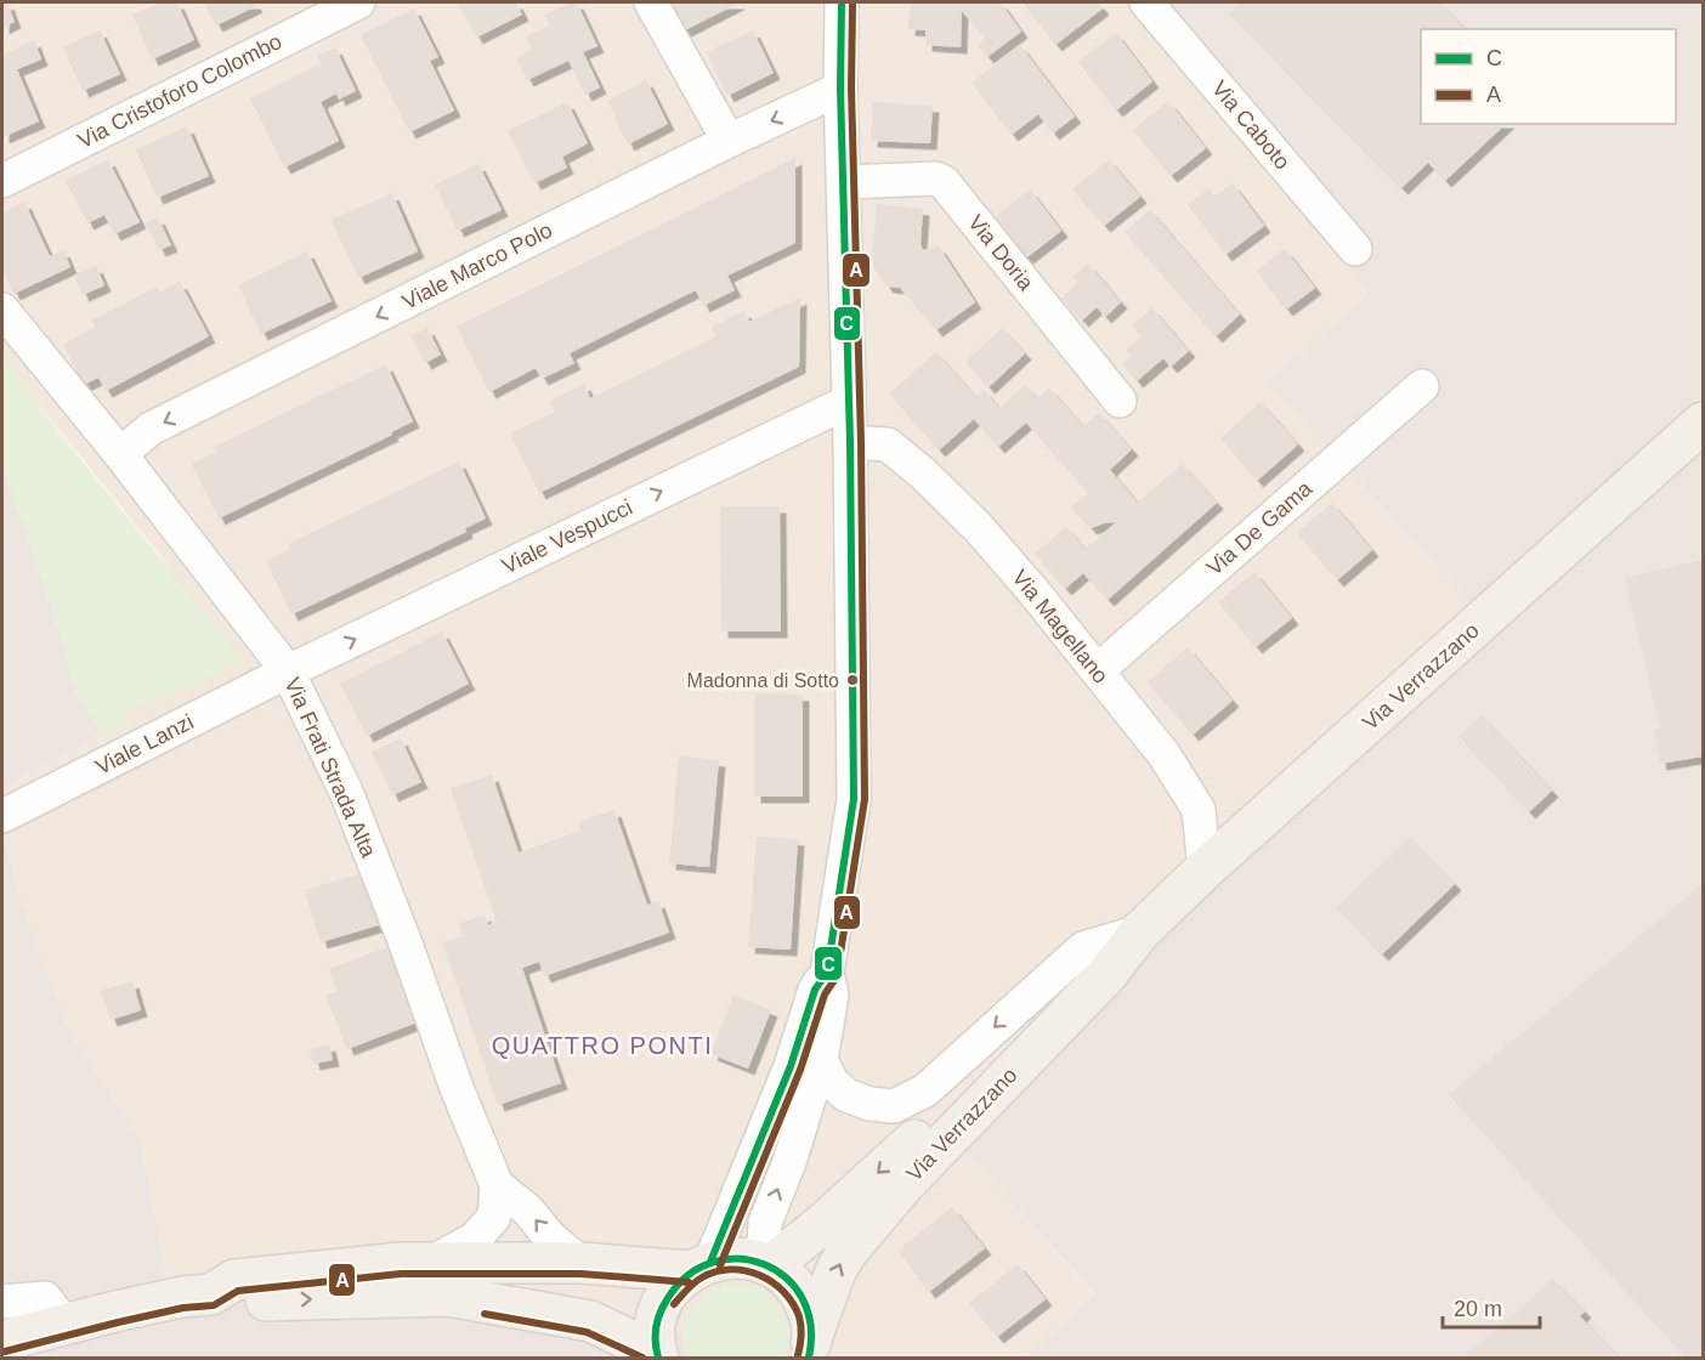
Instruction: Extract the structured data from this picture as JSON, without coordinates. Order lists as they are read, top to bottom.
{
  "streets": {
    "main road": ["Via Verrazzano"],
    "street": [
      "Via Cristoforo Colombo",
      "Via Caboto",
      "Via Doria",
      "Viale Marco Polo",
      "Via De Gama",
      "Viale Vespucci",
      "Via Magellano",
      "Viale Lanzi",
      "Via Frati Strada Alta"
    ]
  },
  "crossings": [
    ["Viale Marco Polo", "Via Frati Strada Alta"],
    ["Via De Gama", "Via Magellano"],
    ["Viale Vespucci", "Viale Lanzi"],
    ["Viale Vespucci", "Via Frati Strada Alta"],
    ["Via Magellano", "Via Verrazzano"],
    ["Viale Lanzi", "Via Frati Strada Alta"]
  ],
  "one_way": ["Viale Marco Polo", "Viale Vespucci"],
  "districts": ["QUATTRO PONTI"],
  "places": ["Madonna di Sotto"],
  "lines": ["transit line C", "transit line A"],
  "legend": ["C", "A"],
  "scale_bar": "20 m"
}
